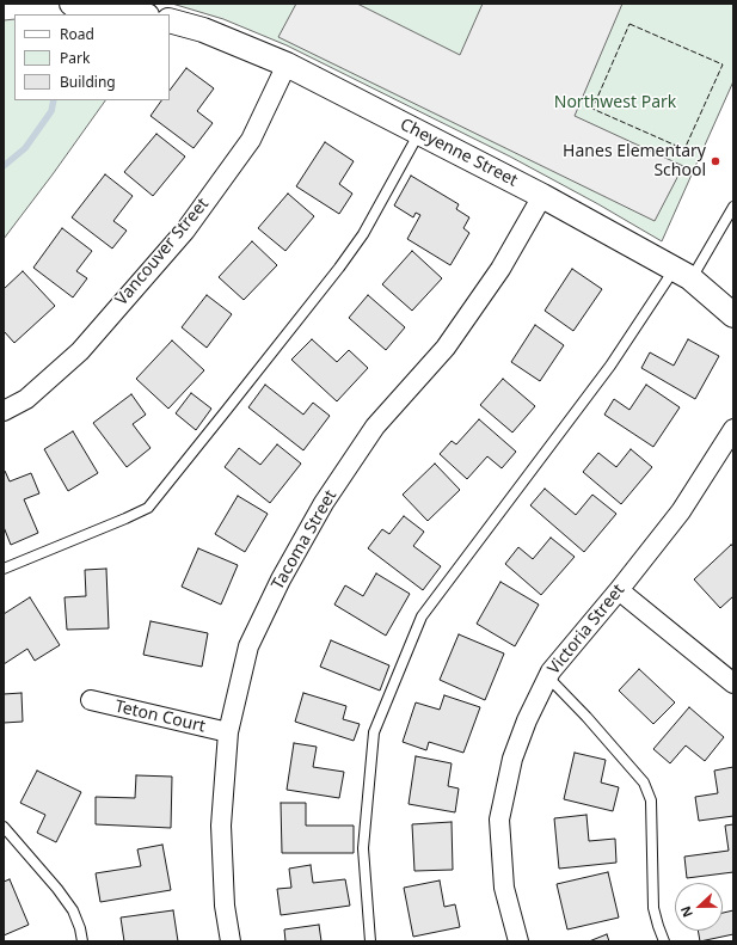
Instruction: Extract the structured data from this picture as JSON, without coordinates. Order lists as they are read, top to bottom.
{
  "streets": {
    "street": [
      "Cheyenne Street",
      "Vancouver Street",
      "Tacoma Street",
      "Victoria Street",
      "Teton Court"
    ]
  },
  "crossings": [
    ["Cheyenne Street", "Vancouver Street"],
    ["Cheyenne Street", "Tacoma Street"],
    ["Tacoma Street", "Teton Court"]
  ],
  "parks": ["Northwest Park"],
  "places": ["Hanes Elementary School"],
  "legend": ["Road", "Park", "Building"],
  "north": "left"
}
